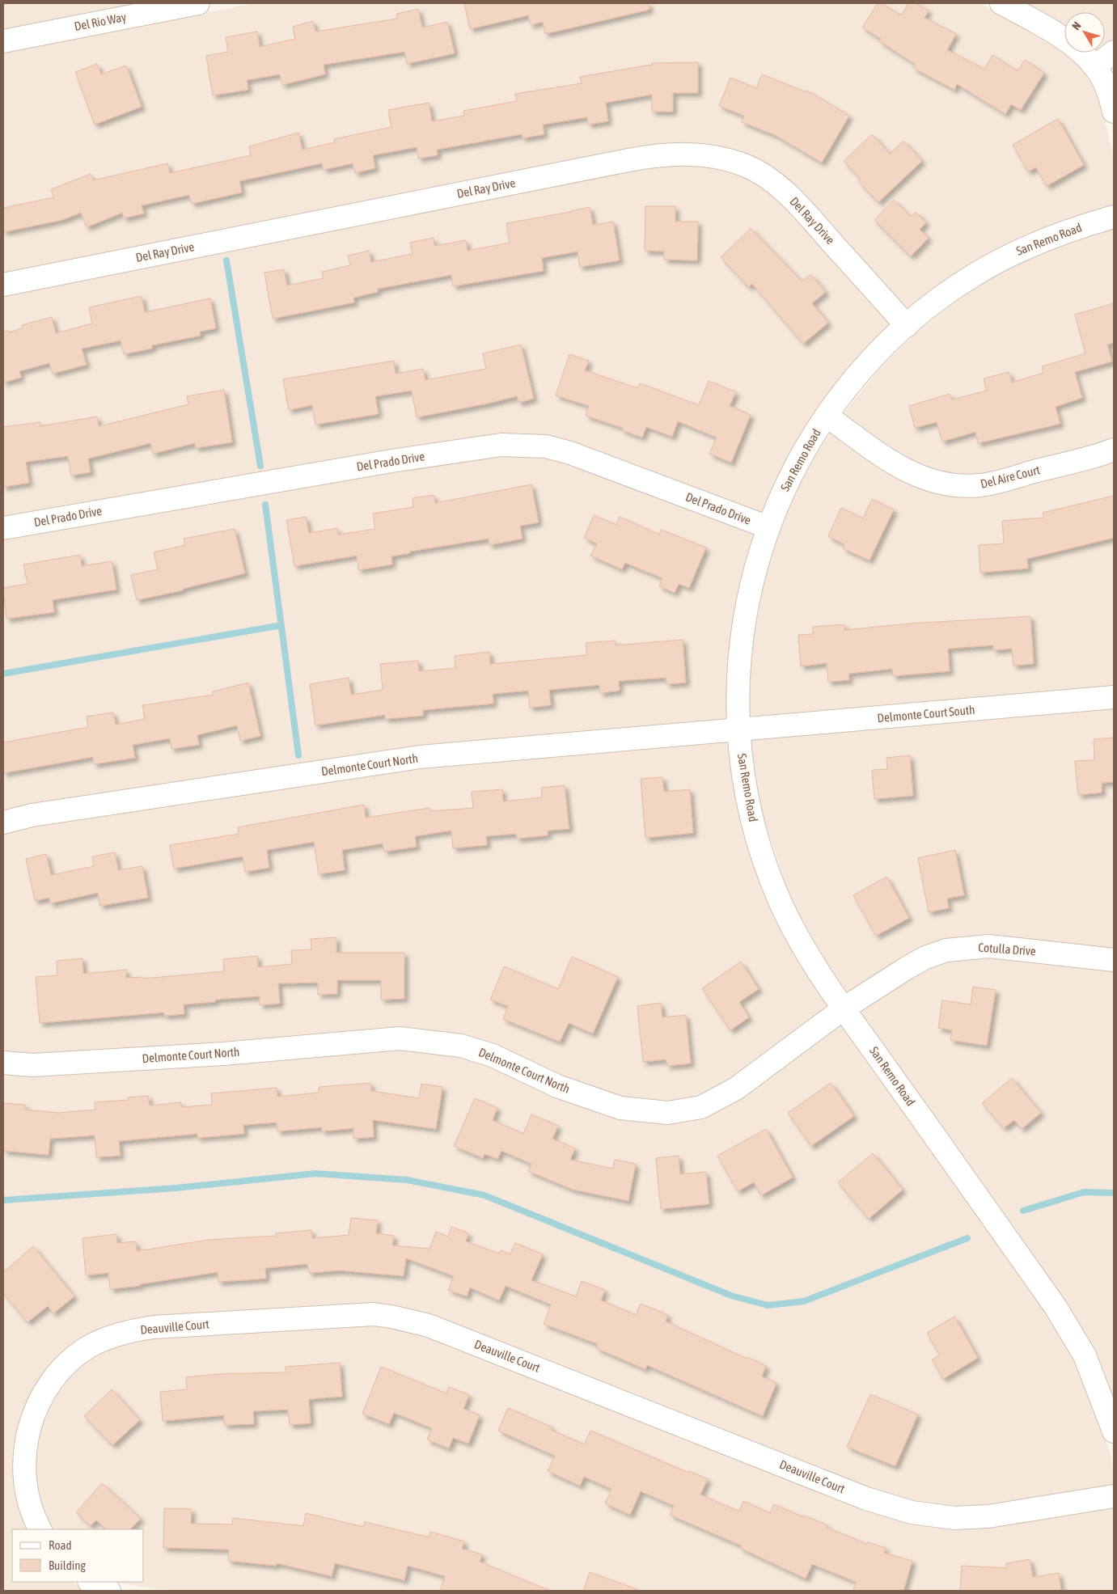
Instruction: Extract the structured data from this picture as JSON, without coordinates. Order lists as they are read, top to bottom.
{
  "streets": {
    "street": [
      "Del Rio Way",
      "Del Ray Drive",
      "San Remo Road",
      "Del Prado Drive",
      "Del Aire Court",
      "Delmonte Court South",
      "Delmonte Court North",
      "Cotulla Drive",
      "Deauville Court"
    ]
  },
  "crossings": [
    ["Del Ray Drive", "San Remo Road"],
    ["San Remo Road", "Del Prado Drive"],
    ["San Remo Road", "Del Aire Court"],
    ["San Remo Road", "Delmonte Court South"],
    ["San Remo Road", "Delmonte Court North"],
    ["San Remo Road", "Cotulla Drive"],
    ["Delmonte Court South", "Delmonte Court North"],
    ["Delmonte Court North", "Cotulla Drive"]
  ],
  "legend": ["Road", "Building"],
  "north": "top left"
}
